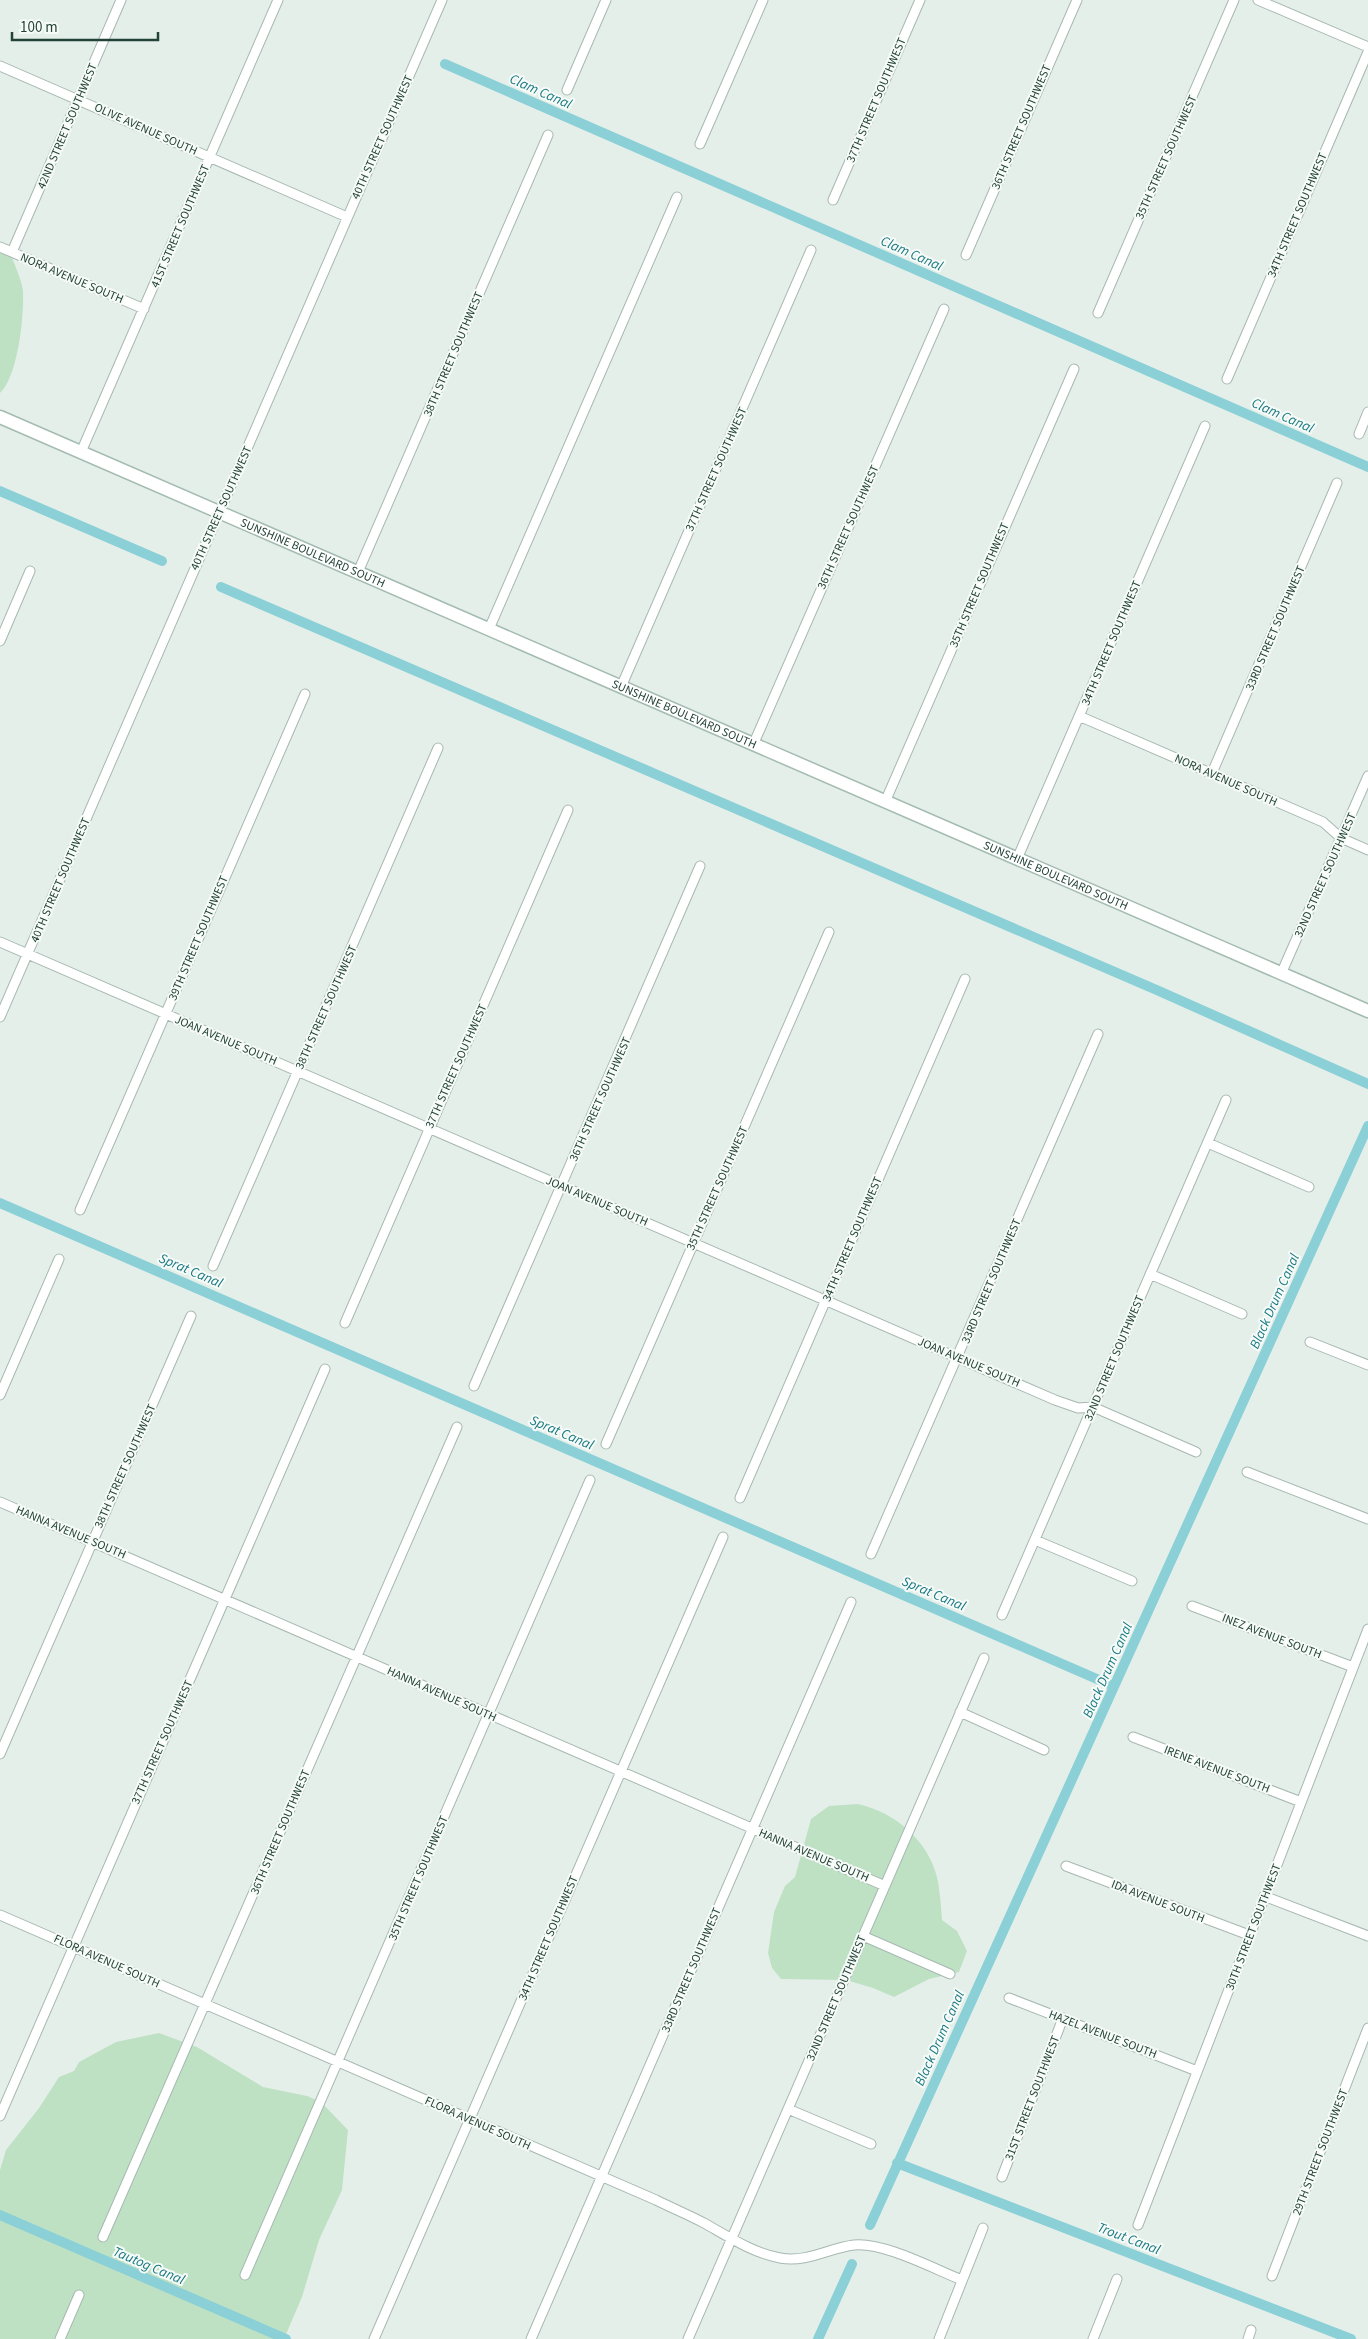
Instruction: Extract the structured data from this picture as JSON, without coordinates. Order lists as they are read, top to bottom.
{
  "streets": {
    "street": [
      "37TH STREET SOUTHWEST",
      "42ND STREET SOUTHWEST",
      "36TH STREET SOUTHWEST",
      "OLIVE AVENUE SOUTH",
      "40TH STREET SOUTHWEST",
      "35TH STREET SOUTHWEST",
      "34TH STREET SOUTHWEST",
      "41ST STREET SOUTHWEST",
      "NORA AVENUE SOUTH",
      "38TH STREET SOUTHWEST",
      "SUNSHINE BOULEVARD SOUTH",
      "33RD STREET SOUTHWEST",
      "32ND STREET SOUTHWEST",
      "39TH STREET SOUTHWEST",
      "JOAN AVENUE SOUTH",
      "HANNA AVENUE SOUTH",
      "INEZ AVENUE SOUTH",
      "IRENE AVENUE SOUTH",
      "IDA AVENUE SOUTH",
      "30TH STREET SOUTHWEST",
      "FLORA AVENUE SOUTH",
      "HAZEL AVENUE SOUTH",
      "31ST STREET SOUTHWEST",
      "29TH STREET SOUTHWEST"
    ]
  },
  "crossings": [
    ["37TH STREET SOUTHWEST", "SUNSHINE BOULEVARD SOUTH"],
    ["37TH STREET SOUTHWEST", "JOAN AVENUE SOUTH"],
    ["37TH STREET SOUTHWEST", "HANNA AVENUE SOUTH"],
    ["37TH STREET SOUTHWEST", "FLORA AVENUE SOUTH"],
    ["42ND STREET SOUTHWEST", "OLIVE AVENUE SOUTH"],
    ["42ND STREET SOUTHWEST", "NORA AVENUE SOUTH"],
    ["36TH STREET SOUTHWEST", "SUNSHINE BOULEVARD SOUTH"],
    ["36TH STREET SOUTHWEST", "JOAN AVENUE SOUTH"],
    ["36TH STREET SOUTHWEST", "HANNA AVENUE SOUTH"],
    ["36TH STREET SOUTHWEST", "FLORA AVENUE SOUTH"],
    ["OLIVE AVENUE SOUTH", "40TH STREET SOUTHWEST"],
    ["OLIVE AVENUE SOUTH", "41ST STREET SOUTHWEST"],
    ["40TH STREET SOUTHWEST", "SUNSHINE BOULEVARD SOUTH"],
    ["40TH STREET SOUTHWEST", "JOAN AVENUE SOUTH"],
    ["35TH STREET SOUTHWEST", "SUNSHINE BOULEVARD SOUTH"],
    ["35TH STREET SOUTHWEST", "JOAN AVENUE SOUTH"],
    ["35TH STREET SOUTHWEST", "HANNA AVENUE SOUTH"],
    ["35TH STREET SOUTHWEST", "FLORA AVENUE SOUTH"],
    ["34TH STREET SOUTHWEST", "NORA AVENUE SOUTH"],
    ["34TH STREET SOUTHWEST", "SUNSHINE BOULEVARD SOUTH"],
    ["34TH STREET SOUTHWEST", "JOAN AVENUE SOUTH"],
    ["34TH STREET SOUTHWEST", "HANNA AVENUE SOUTH"],
    ["34TH STREET SOUTHWEST", "FLORA AVENUE SOUTH"],
    ["41ST STREET SOUTHWEST", "NORA AVENUE SOUTH"],
    ["41ST STREET SOUTHWEST", "SUNSHINE BOULEVARD SOUTH"],
    ["NORA AVENUE SOUTH", "33RD STREET SOUTHWEST"],
    ["NORA AVENUE SOUTH", "32ND STREET SOUTHWEST"],
    ["38TH STREET SOUTHWEST", "SUNSHINE BOULEVARD SOUTH"],
    ["38TH STREET SOUTHWEST", "JOAN AVENUE SOUTH"],
    ["38TH STREET SOUTHWEST", "HANNA AVENUE SOUTH"],
    ["SUNSHINE BOULEVARD SOUTH", "32ND STREET SOUTHWEST"],
    ["33RD STREET SOUTHWEST", "JOAN AVENUE SOUTH"],
    ["33RD STREET SOUTHWEST", "HANNA AVENUE SOUTH"],
    ["33RD STREET SOUTHWEST", "FLORA AVENUE SOUTH"],
    ["32ND STREET SOUTHWEST", "JOAN AVENUE SOUTH"],
    ["32ND STREET SOUTHWEST", "HANNA AVENUE SOUTH"],
    ["32ND STREET SOUTHWEST", "FLORA AVENUE SOUTH"],
    ["39TH STREET SOUTHWEST", "JOAN AVENUE SOUTH"],
    ["INEZ AVENUE SOUTH", "30TH STREET SOUTHWEST"],
    ["IRENE AVENUE SOUTH", "30TH STREET SOUTHWEST"],
    ["IDA AVENUE SOUTH", "30TH STREET SOUTHWEST"],
    ["30TH STREET SOUTHWEST", "HAZEL AVENUE SOUTH"],
    ["HAZEL AVENUE SOUTH", "31ST STREET SOUTHWEST"]
  ],
  "water": [
    "Clam Canal",
    "Sprat Canal",
    "Black Drum Canal",
    "Trout Canal",
    "Tautog Canal"
  ],
  "scale_bar": "100 m"
}
